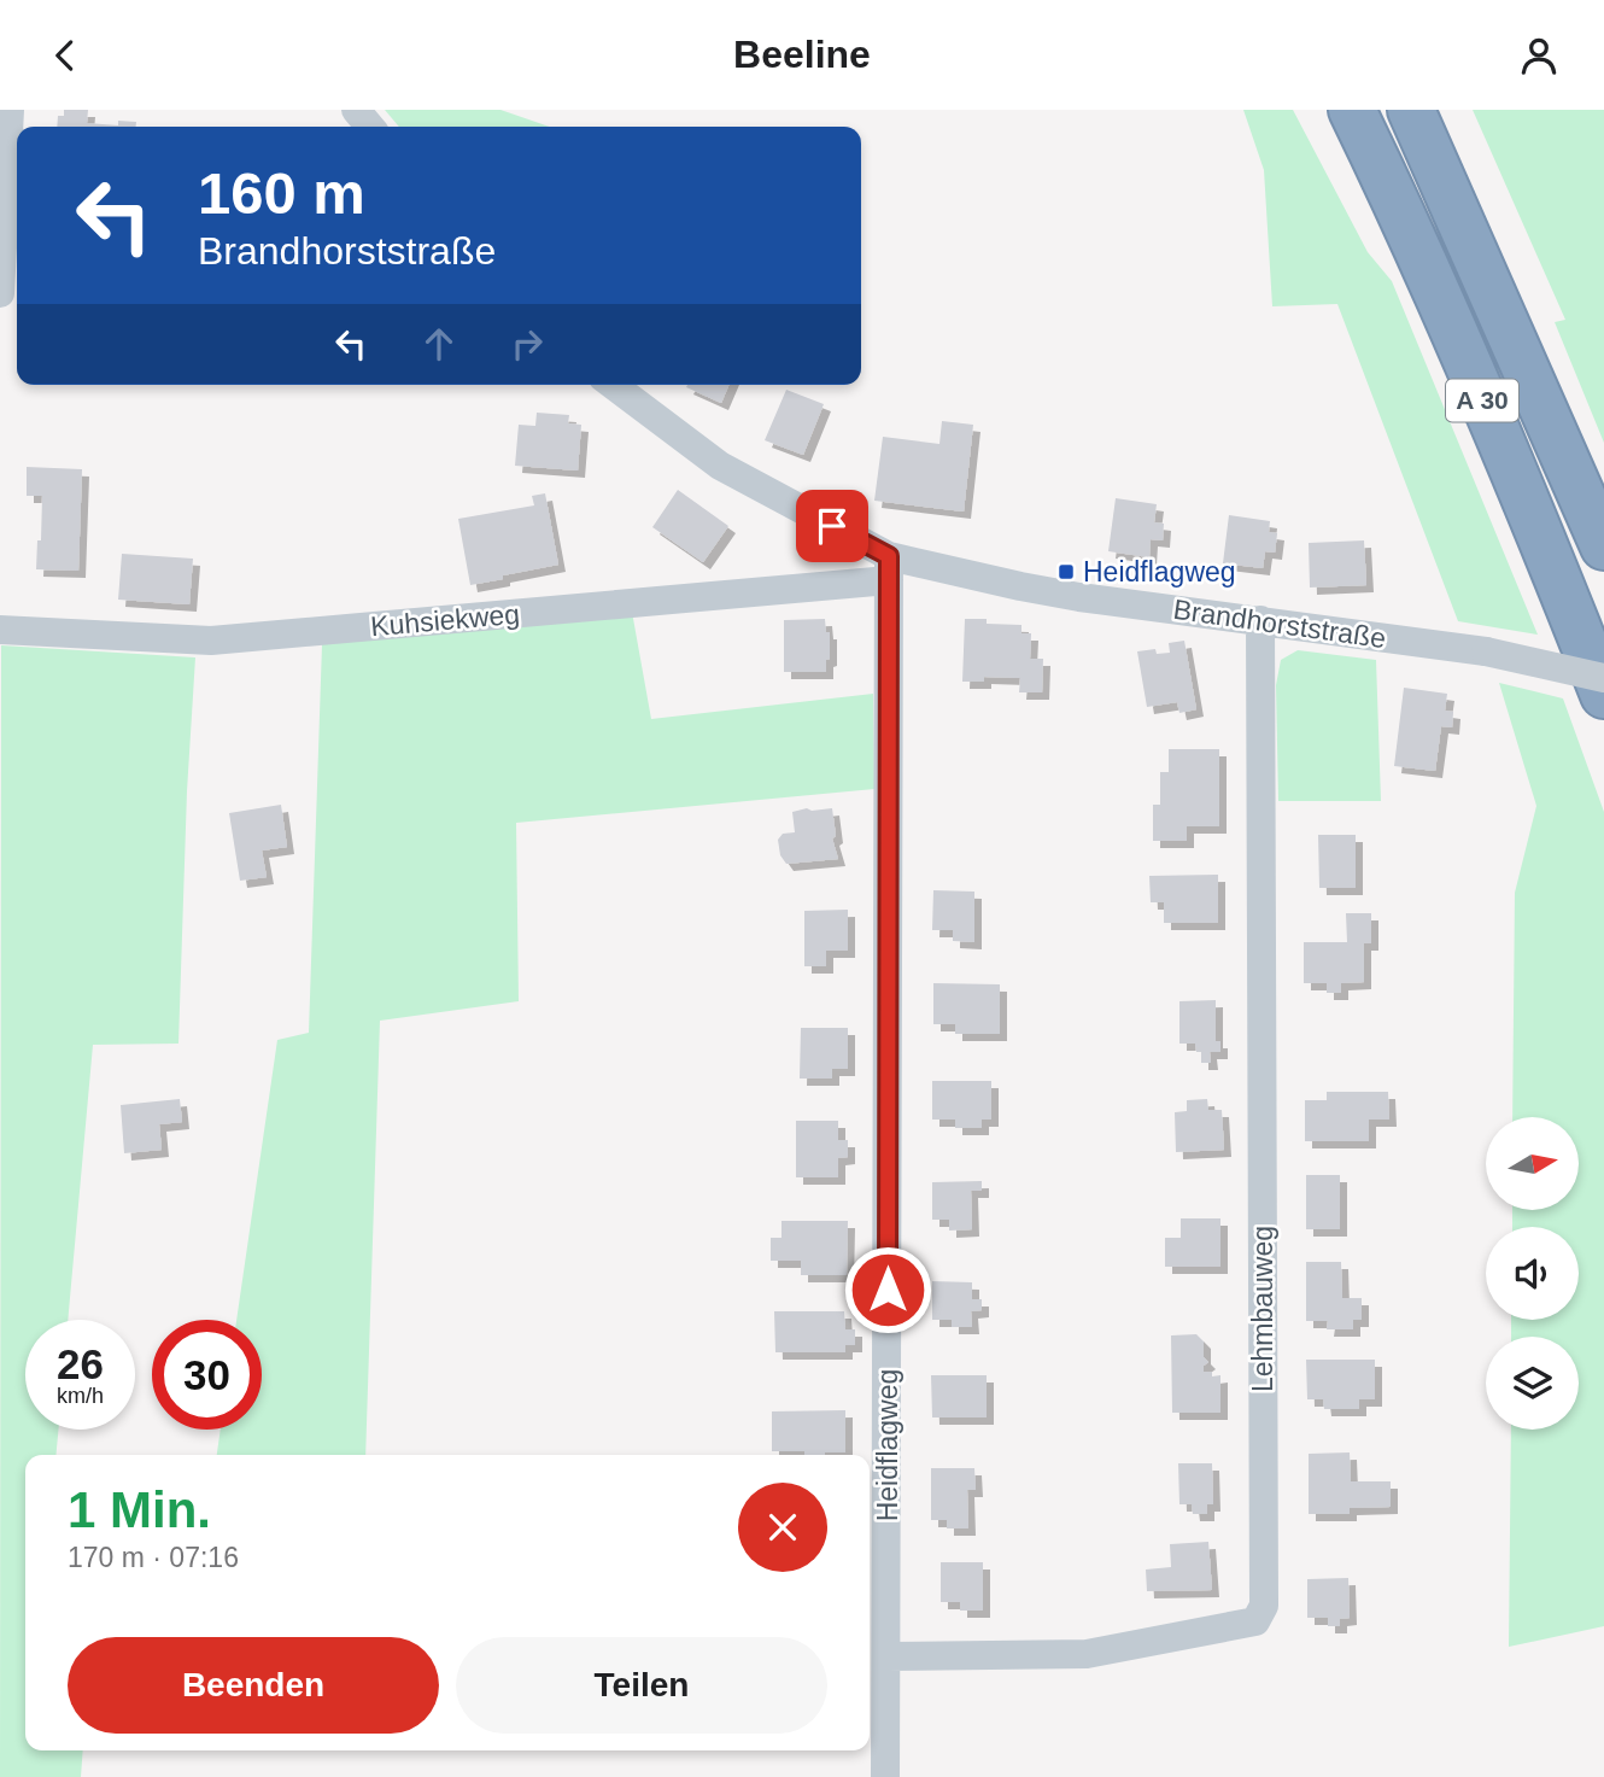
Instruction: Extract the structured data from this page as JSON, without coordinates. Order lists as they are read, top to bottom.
{
  "streets": {
    "highway": ["A 30"],
    "street": [
      "Kuhsiekweg",
      "Brandhorststraße",
      "Lehmbauweg",
      "Heidflagweg"
    ]
  },
  "crossings": [
    ["Kuhsiekweg", "Brandhorststraße"],
    ["Kuhsiekweg", "Heidflagweg"],
    ["Brandhorststraße", "Lehmbauweg"],
    ["Brandhorststraße", "Heidflagweg"],
    ["Lehmbauweg", "Heidflagweg"]
  ],
  "places": {
    "transit": ["Heidflagweg"]
  },
  "north": "right",
  "page": {
    "header": "Beeline",
    "turn": ["160 m", "Brandhorststraße"],
    "speed": "26 km/h",
    "limit": "30",
    "heading": ["1 Min.", "170 m · 07:16"],
    "buttons": ["Beenden", "Teilen"]
  }
}
